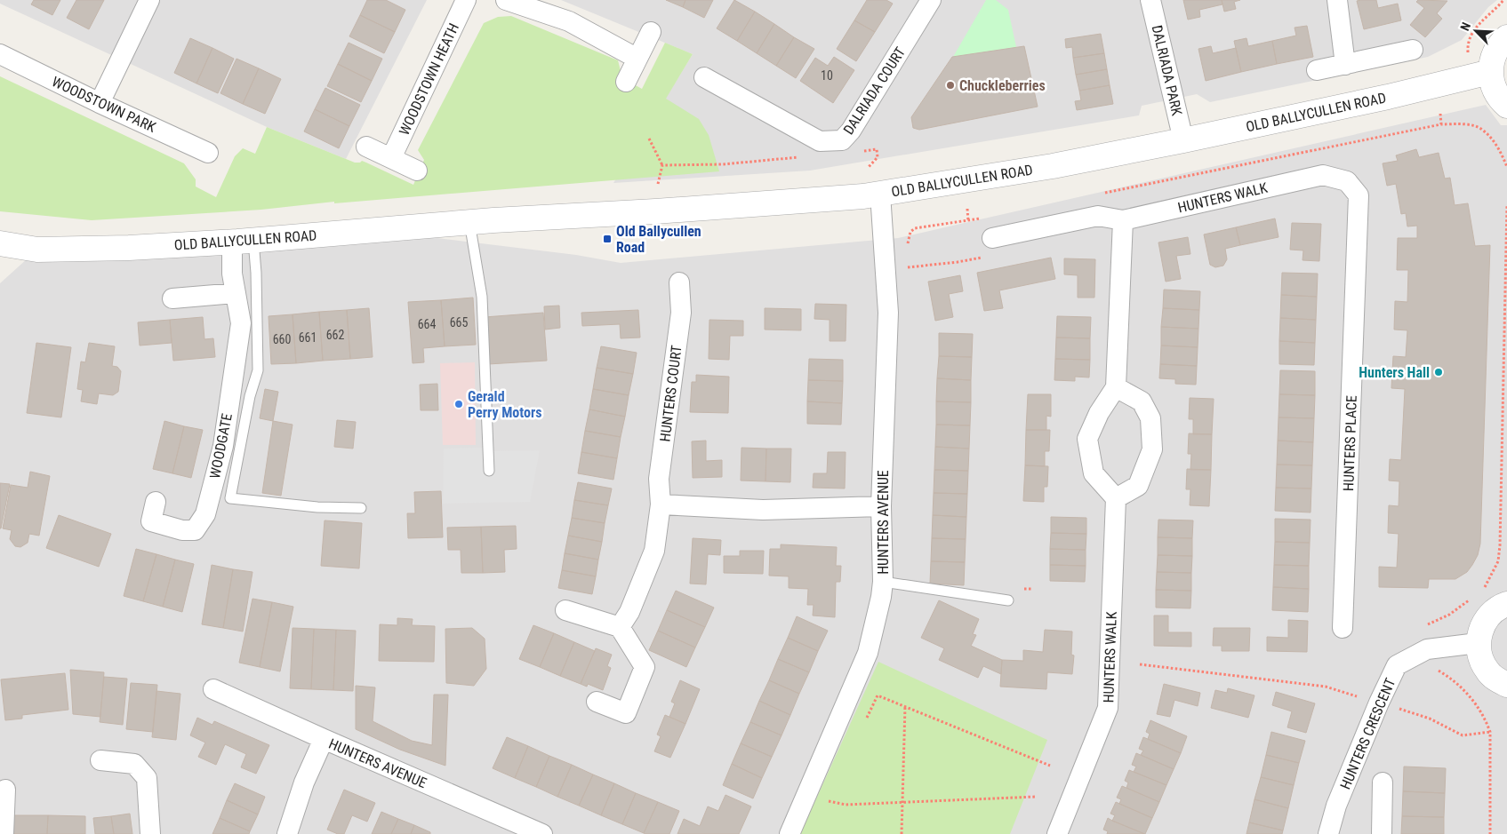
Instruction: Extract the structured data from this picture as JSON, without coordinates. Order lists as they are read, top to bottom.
{
  "streets": {
    "street": [
      "DALRIADA PARK",
      "WOODSTOWN HEATH",
      "DALRIADA COURT",
      "WOODSTOWN PARK",
      "OLD BALLYCULLEN ROAD",
      "HUNTERS WALK",
      "HUNTERS COURT",
      "HUNTERS PLACE",
      "WOODGATE",
      "HUNTERS AVENUE",
      "HUNTERS CRESCENT"
    ]
  },
  "crossings": [
    ["DALRIADA PARK", "OLD BALLYCULLEN ROAD"],
    ["OLD BALLYCULLEN ROAD", "WOODGATE"],
    ["OLD BALLYCULLEN ROAD", "HUNTERS AVENUE"],
    ["HUNTERS WALK", "HUNTERS PLACE"]
  ],
  "places": {
    "other": ["Chuckleberries", "Hunters Hall", "Gerald Perry Motors"],
    "transit": ["Old Ballycullen Road"]
  },
  "house_numbers": [
    "10",
    "665",
    "664",
    "662",
    "661",
    "660"
  ],
  "north": "top left"
}
